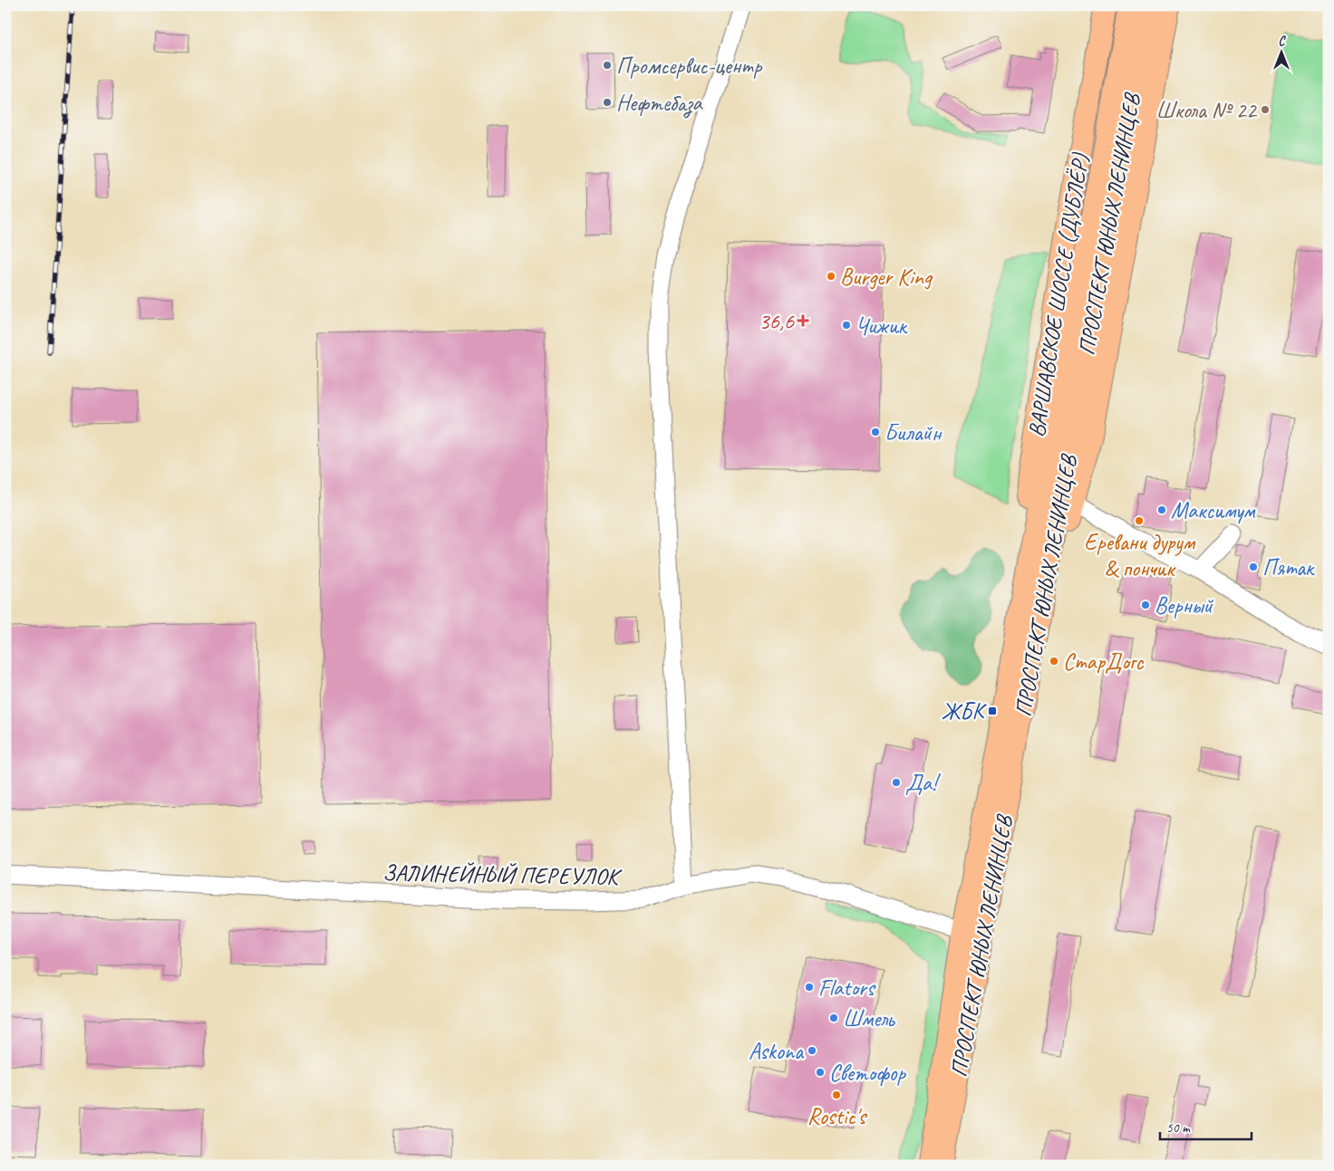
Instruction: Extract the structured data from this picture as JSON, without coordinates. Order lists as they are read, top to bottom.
{
  "streets": {
    "main road": ["ПРОСПЕКТ ЮНЫХ ЛЕНИНЦЕВ", "ВАРШАВСКОЕ ШОССЕ (ДУБЛЁР)"],
    "street": ["ЗАЛИНЕЙНЫЙ ПЕРЕУЛОК"]
  },
  "crossings": [
    ["ПРОСПЕКТ ЮНЫХ ЛЕНИНЦЕВ", "ВАРШАВСКОЕ ШОССЕ (ДУБЛЁР)"],
    ["ПРОСПЕКТ ЮНЫХ ЛЕНИНЦЕВ", "ЗАЛИНЕЙНЫЙ ПЕРЕУЛОК"]
  ],
  "places": {
    "other": [
      "Промсервис-центр",
      "Нефтебаза",
      "Школа № 22",
      "Burger King",
      "Чижик",
      "Билайн",
      "Максимум",
      "Еревани дурум & пончик",
      "Пятак",
      "Верный",
      "СтарДогс",
      "Да!",
      "Flators",
      "Шмель",
      "Askona",
      "Светофор",
      "Rostic's"
    ],
    "health": ["36,6"],
    "transit": ["ЖБК"]
  },
  "scale_bar": "50 m",
  "north": "top"
}
